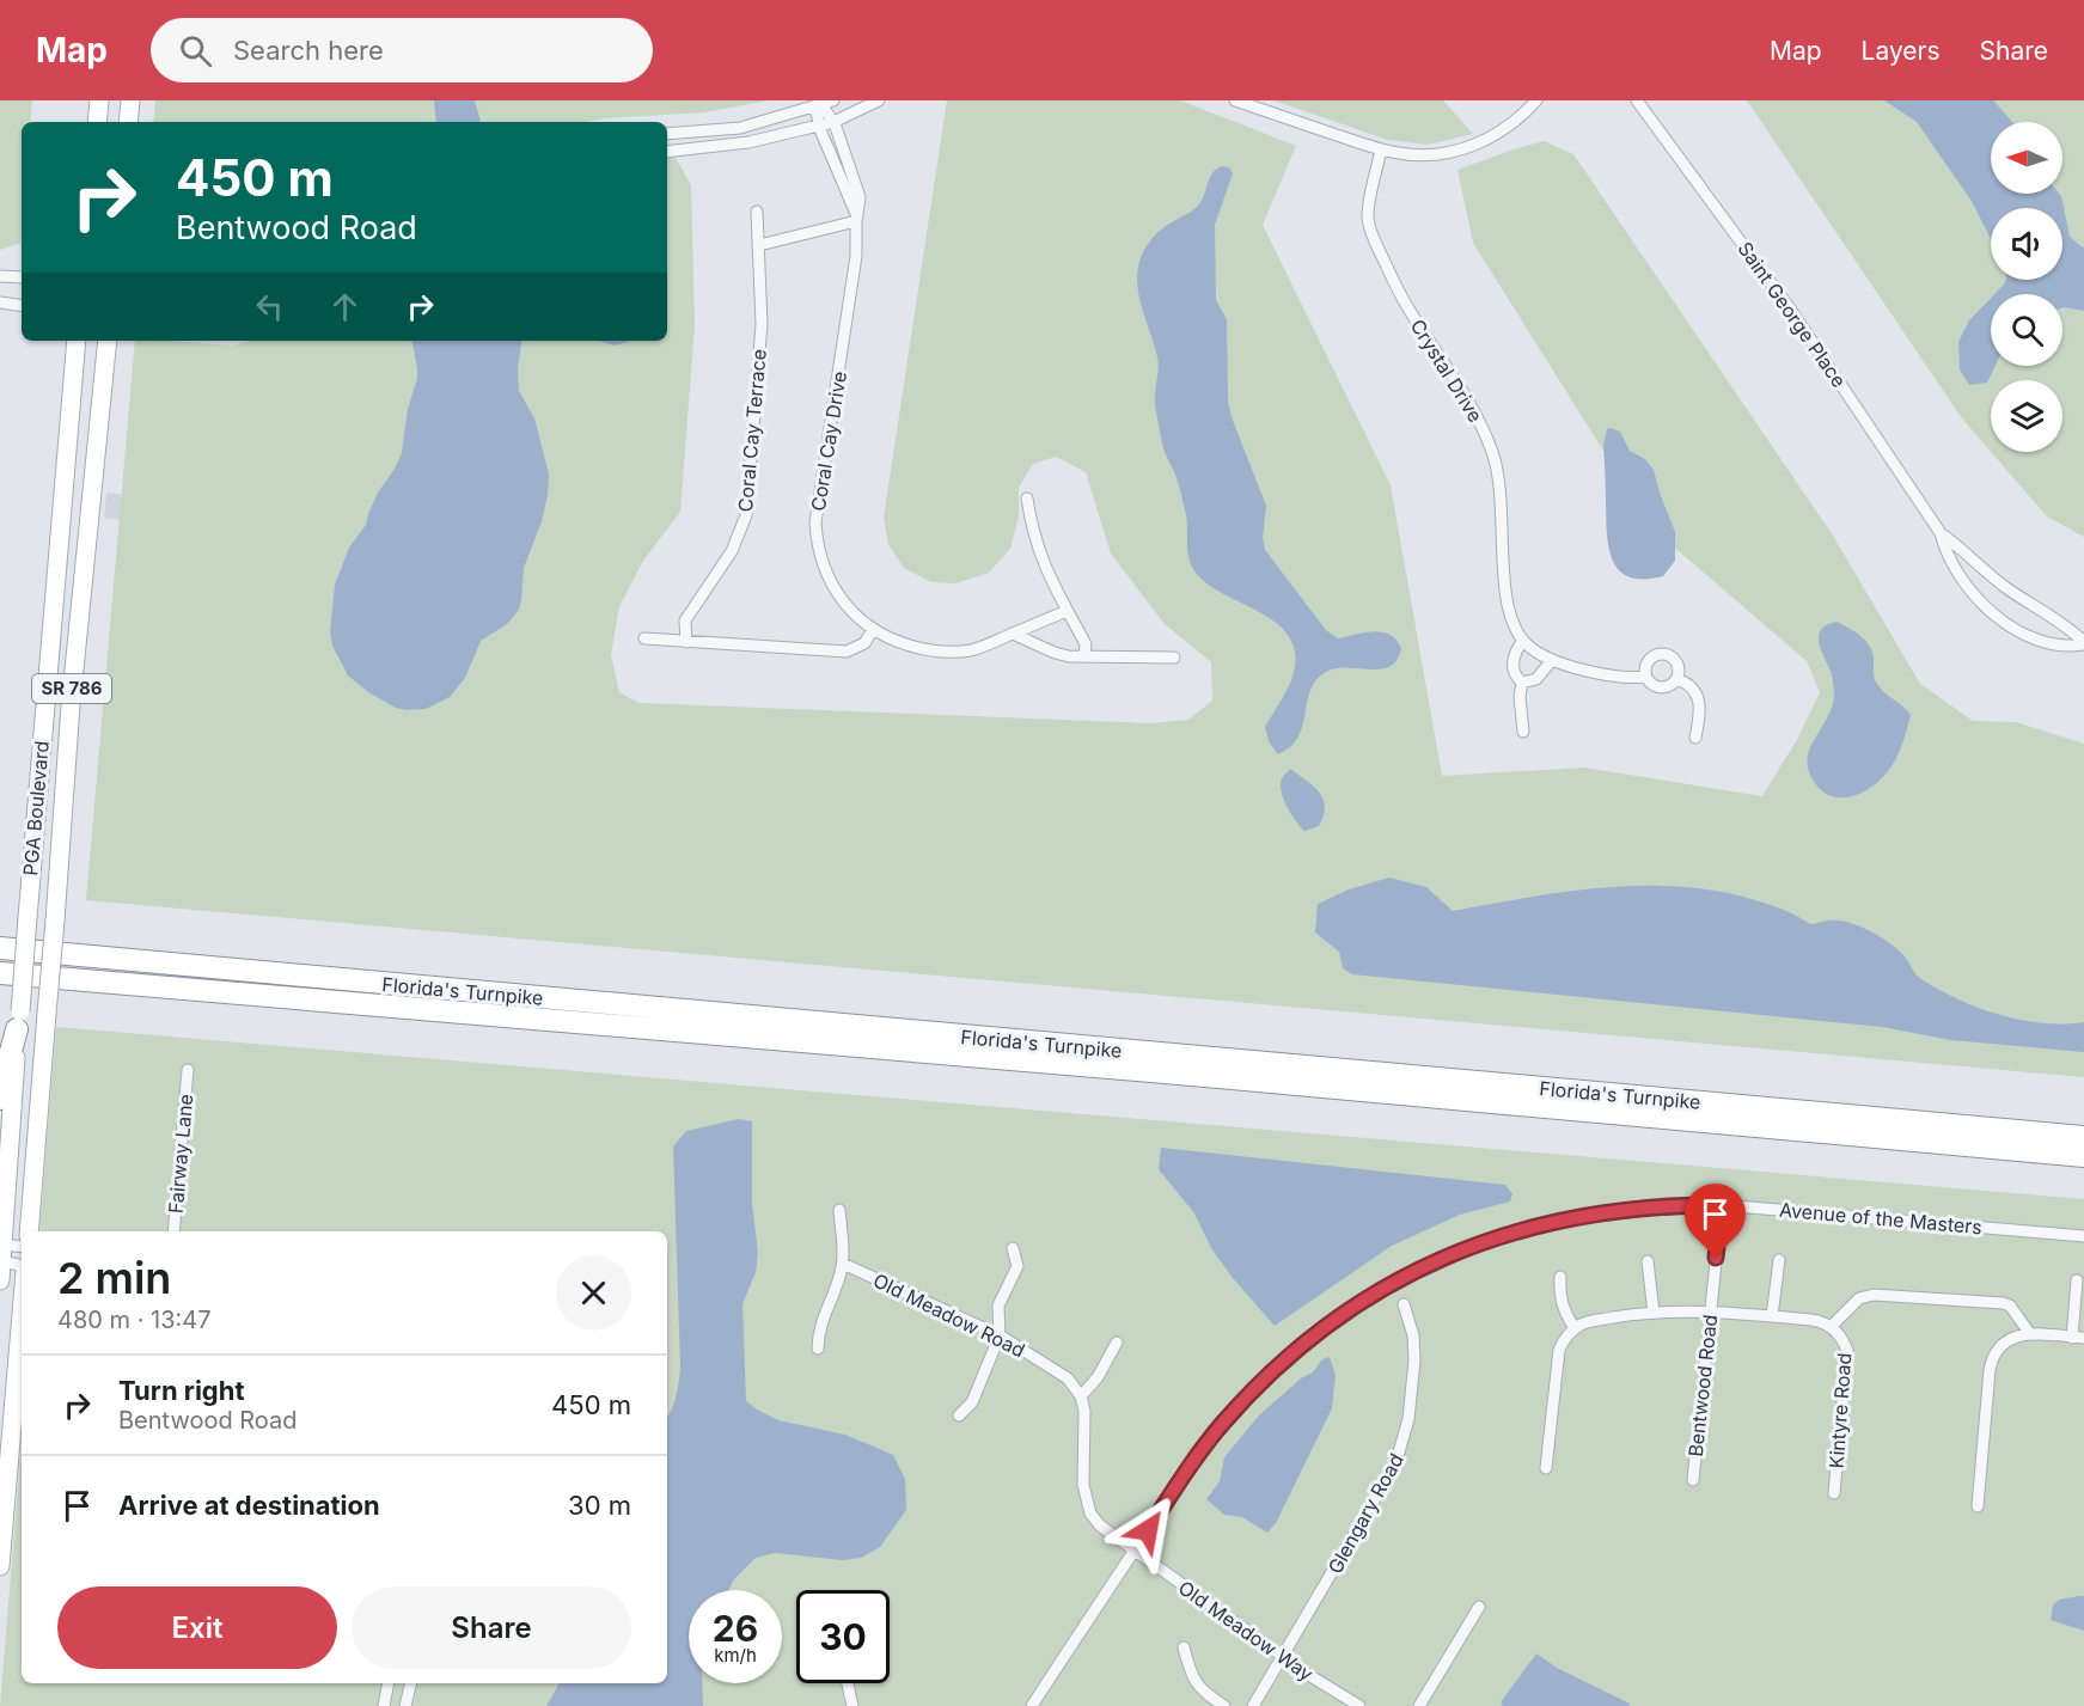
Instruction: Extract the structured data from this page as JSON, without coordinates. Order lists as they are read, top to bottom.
{
  "streets": {
    "highway": ["Florida's Turnpike"],
    "main road": ["SR 786", "PGA Boulevard"],
    "street": [
      "Saint George Place",
      "Crystal Drive",
      "Coral Cay Terrace",
      "Coral Cay Drive",
      "Fairway Lane",
      "Avenue of the Masters",
      "Old Meadow Road",
      "Bentwood Road",
      "Kintyre Road",
      "Glengary Road",
      "Old Meadow Way"
    ]
  },
  "crossings": [
    ["Avenue of the Masters", "Bentwood Road"],
    ["Avenue of the Masters", "Old Meadow Way"],
    ["Bentwood Road", "Kintyre Road"],
    ["Glengary Road", "Old Meadow Way"]
  ],
  "north": "left",
  "page": {
    "header": "Map",
    "search": "Search here",
    "nav": ["Map", "Layers", "Share"],
    "turn": ["450 m", "Bentwood Road"],
    "heading": ["2 min", "480 m · 13:47"],
    "list": [
      {
        "name": "Turn right",
        "note": "Bentwood Road",
        "value": "450 m"
      },
      {
        "name": "Arrive at destination",
        "value": "30 m"
      }
    ],
    "buttons": ["Exit", "Share"],
    "speed": "26 km/h",
    "limit": "30"
  }
}
